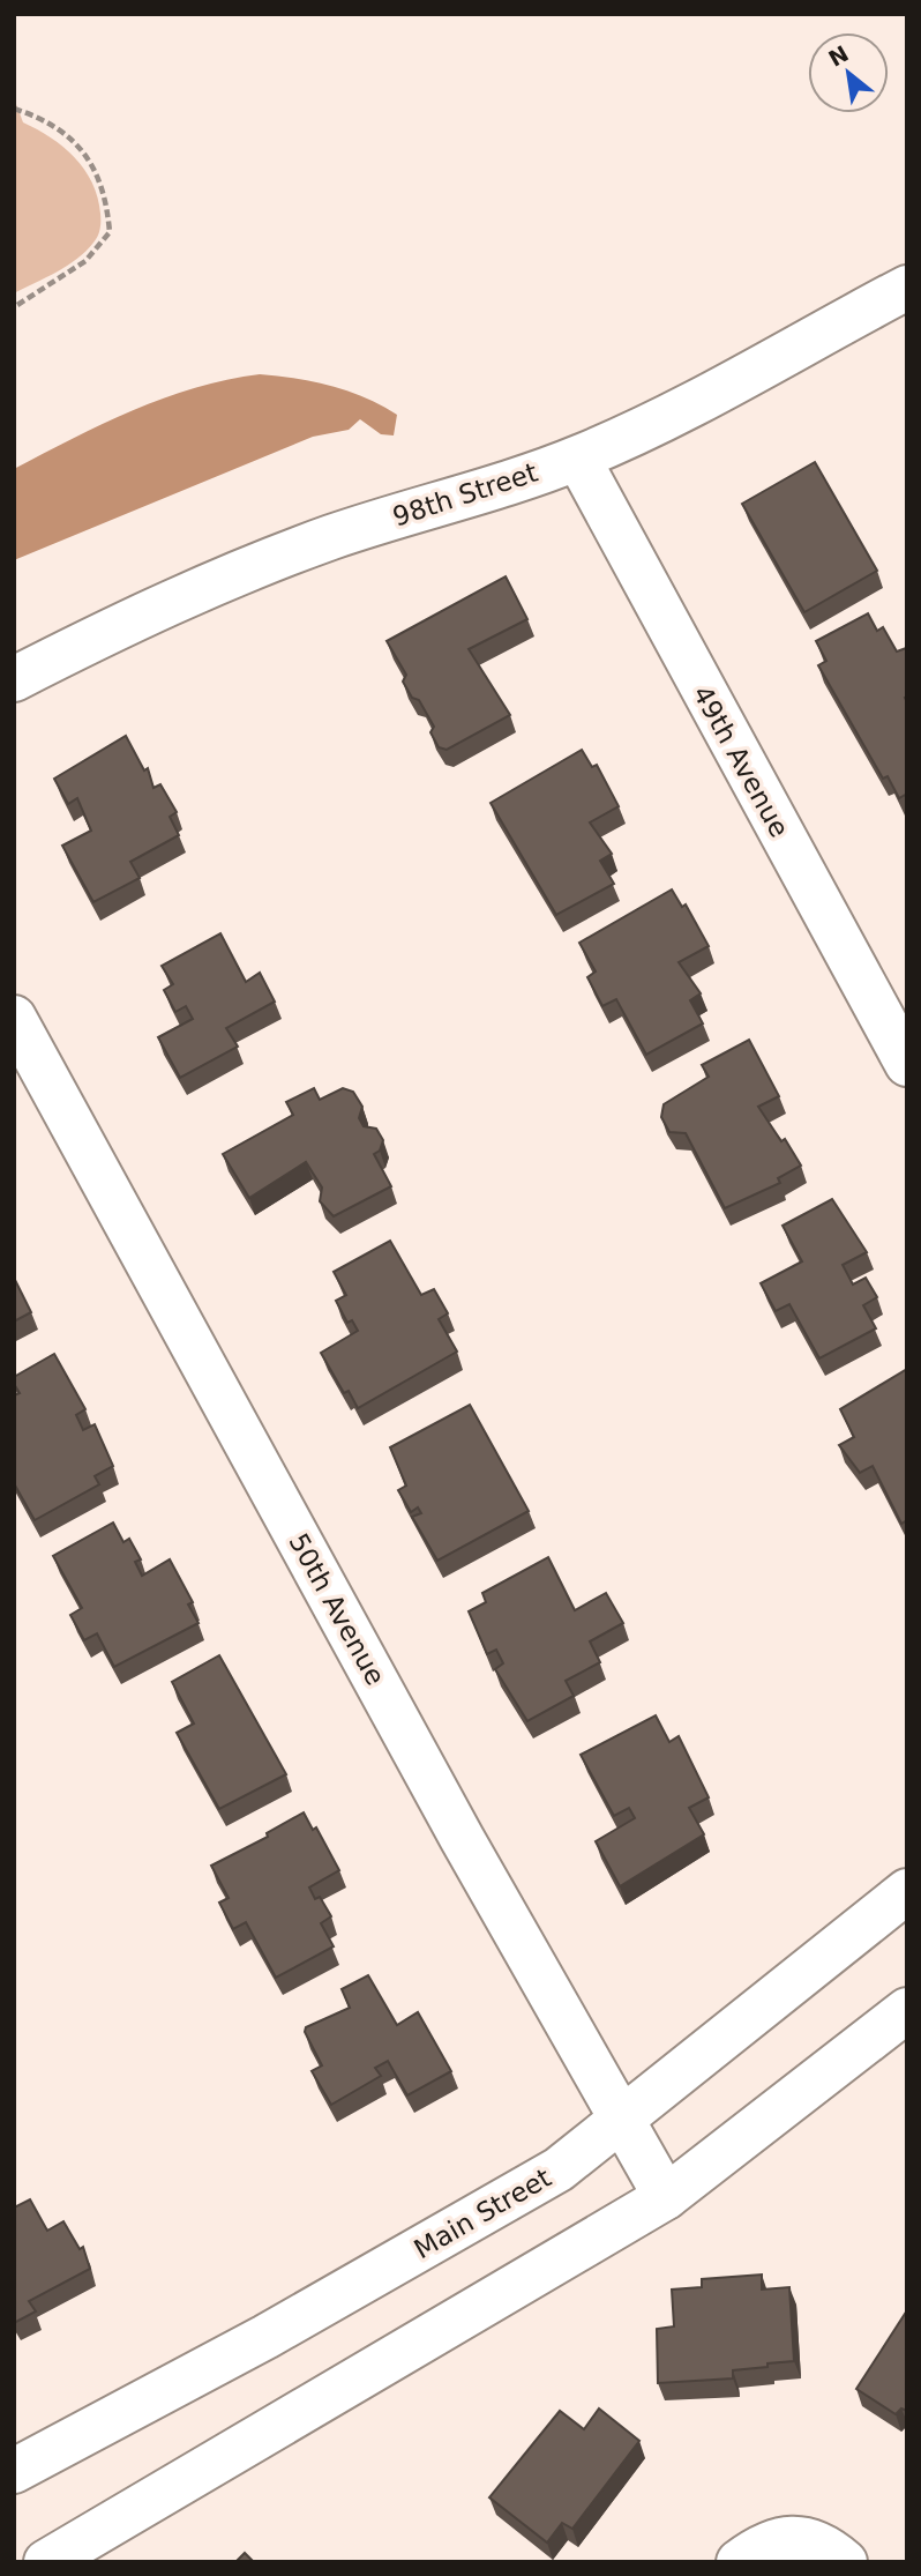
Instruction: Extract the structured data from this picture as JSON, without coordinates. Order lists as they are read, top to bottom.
{
  "streets": {
    "street": [
      "98th Street",
      "49th Avenue",
      "50th Avenue",
      "Main Street"
    ]
  },
  "crossings": [
    ["98th Street", "49th Avenue"],
    ["50th Avenue", "Main Street"]
  ],
  "north": "top left"
}
